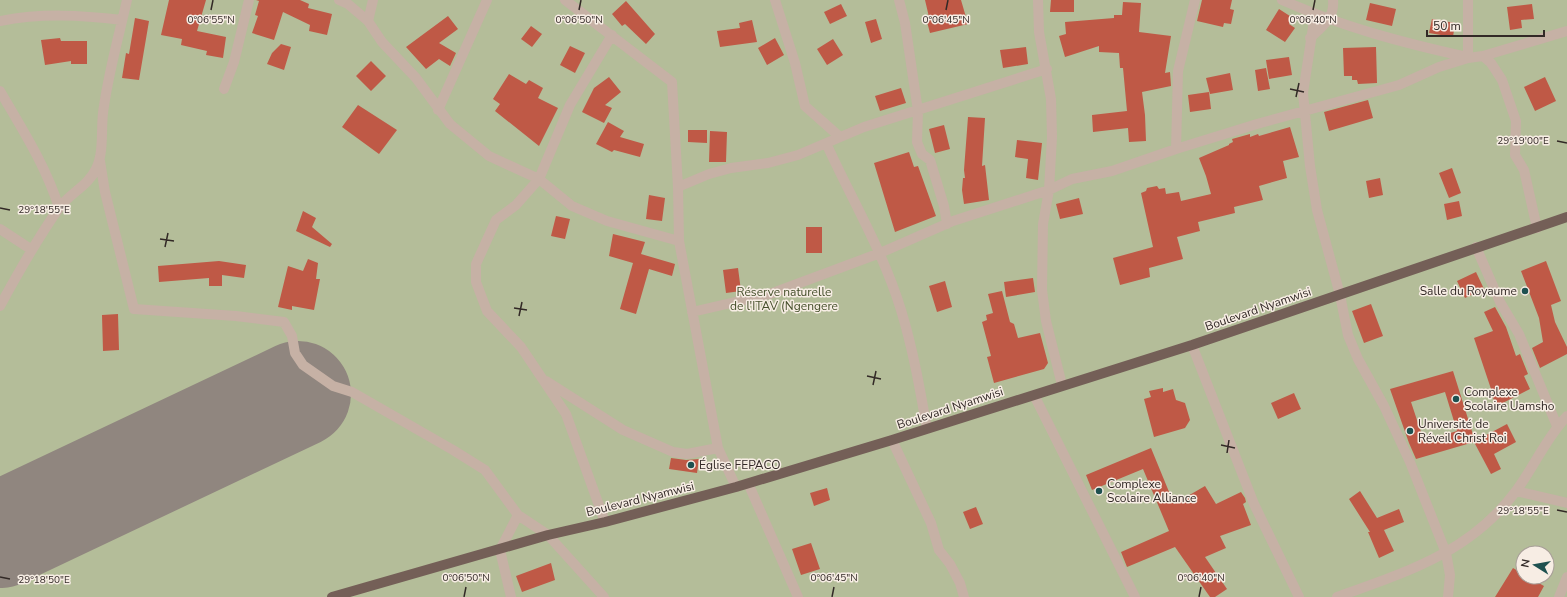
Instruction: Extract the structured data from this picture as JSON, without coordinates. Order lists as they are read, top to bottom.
{
  "streets": {
    "main road": ["Boulevard Nyamwisi"]
  },
  "parks": ["Réserve naturelle de l'ITAV (Ngengere"],
  "places": [
    "Salle du Royaume",
    "Complexe Scolaire Uamsho",
    "Université de Réveil Christ Roi",
    "Église FEPACO",
    "Complexe Scolaire Alliance"
  ],
  "scale_bar": "50 m",
  "north": "left",
  "coordinates": [
    "0°06'55\"N",
    "0°06'50\"N",
    "0°06'45\"N",
    "0°06'40\"N",
    "29°19'00\"E",
    "29°18'55\"E",
    "29°18'50\"E"
  ]
}
